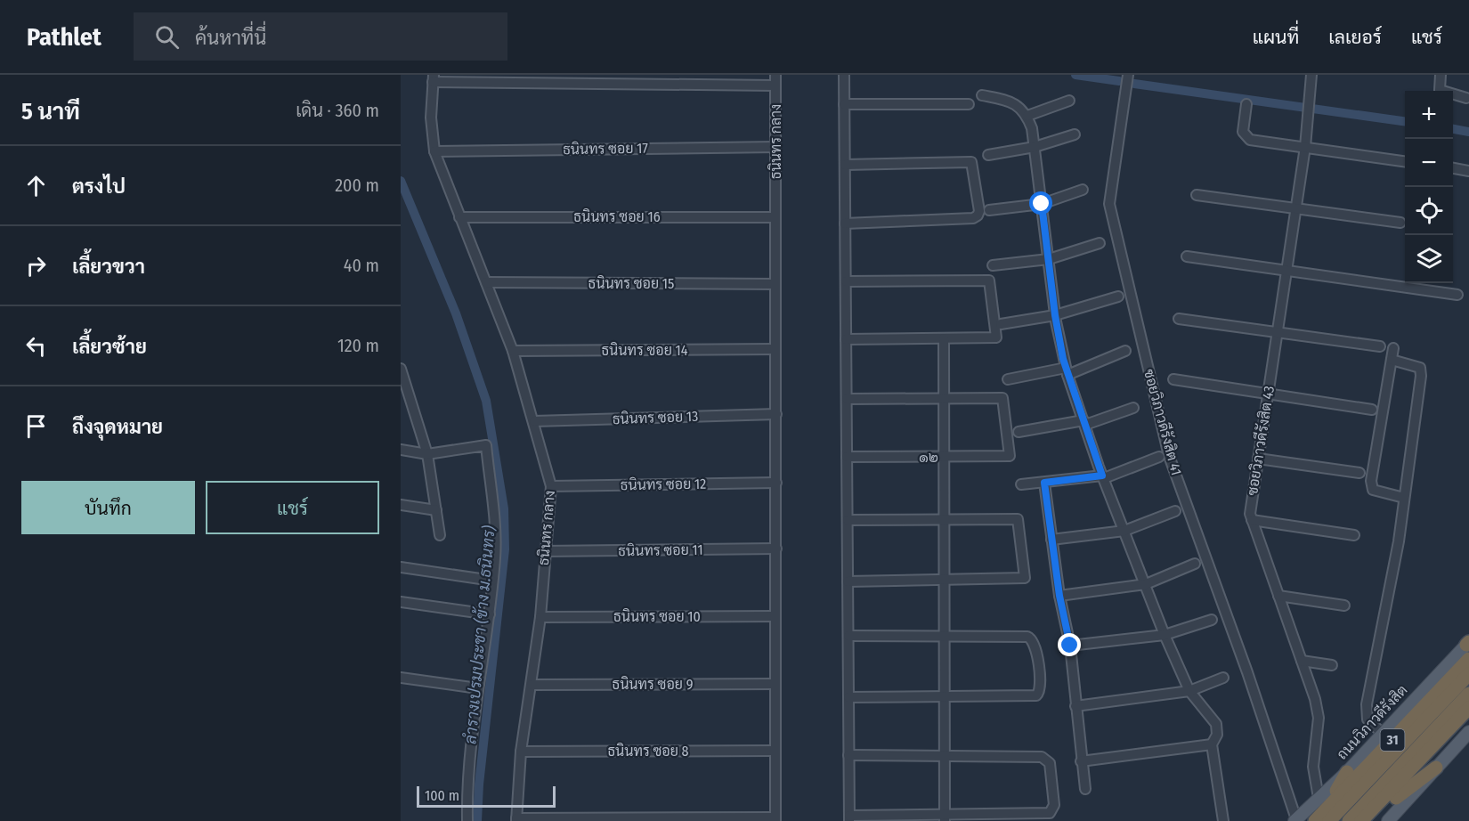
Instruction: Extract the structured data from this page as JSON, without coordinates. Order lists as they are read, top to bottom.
{
  "streets": {
    "highway": ["ถนนวิภาวดีรังสิต", "31"],
    "street": [
      "ธนินทร กลาง",
      "ธนินทร ซอย 17",
      "ธนินทร ซอย 16",
      "ธนินทร ซอย 15",
      "ธนินทร ซอย 14",
      "ธนินทร ซอย 13",
      "ซอยวิภาวดีรังสิต 41",
      "ซอยวิภาวดีรังสิต 43",
      "๑๒",
      "ธนินทร ซอย 12",
      "ธนินทร ซอย 11",
      "ธนินทร ซอย 10",
      "ธนินทร ซอย 9",
      "ธนินทร ซอย 8"
    ]
  },
  "crossings": [
    ["ธนินทร กลาง", "ธนินทร ซอย 17"],
    ["ธนินทร กลาง", "ธนินทร ซอย 16"],
    ["ธนินทร กลาง", "ธนินทร ซอย 15"],
    ["ธนินทร กลาง", "ธนินทร ซอย 14"],
    ["ธนินทร กลาง", "ธนินทร ซอย 13"],
    ["ธนินทร กลาง", "ธนินทร ซอย 12"],
    ["ธนินทร กลาง", "ธนินทร ซอย 11"],
    ["ธนินทร กลาง", "ธนินทร ซอย 10"],
    ["ธนินทร กลาง", "ธนินทร ซอย 9"],
    ["ธนินทร กลาง", "ธนินทร ซอย 8"],
    ["ซอยวิภาวดีรังสิต 41", "ถนนวิภาวดีรังสิต"],
    ["ซอยวิภาวดีรังสิต 41", "31"],
    ["ซอยวิภาวดีรังสิต 43", "ถนนวิภาวดีรังสิต"],
    ["ถนนวิภาวดีรังสิต", "31"]
  ],
  "water": ["ลำรางเปรมประชา (ข้าง ม.ธนินทร)"],
  "scale_bar": "100 m",
  "page": {
    "header": "Pathlet",
    "search": "ค้นหาที่นี่",
    "nav": ["แผนที่", "เลเยอร์", "แชร์"],
    "heading": ["5 นาที", "เดิน · 360 m"],
    "map_buttons": ["+", "−"],
    "list": [
      ["ตรงไป", "200 m"],
      ["เลี้ยวขวา", "40 m"],
      ["เลี้ยวซ้าย", "120 m"],
      "ถึงจุดหมาย"
    ],
    "buttons": ["บันทึก", "แชร์"],
    "scale": "100 m"
  }
}
